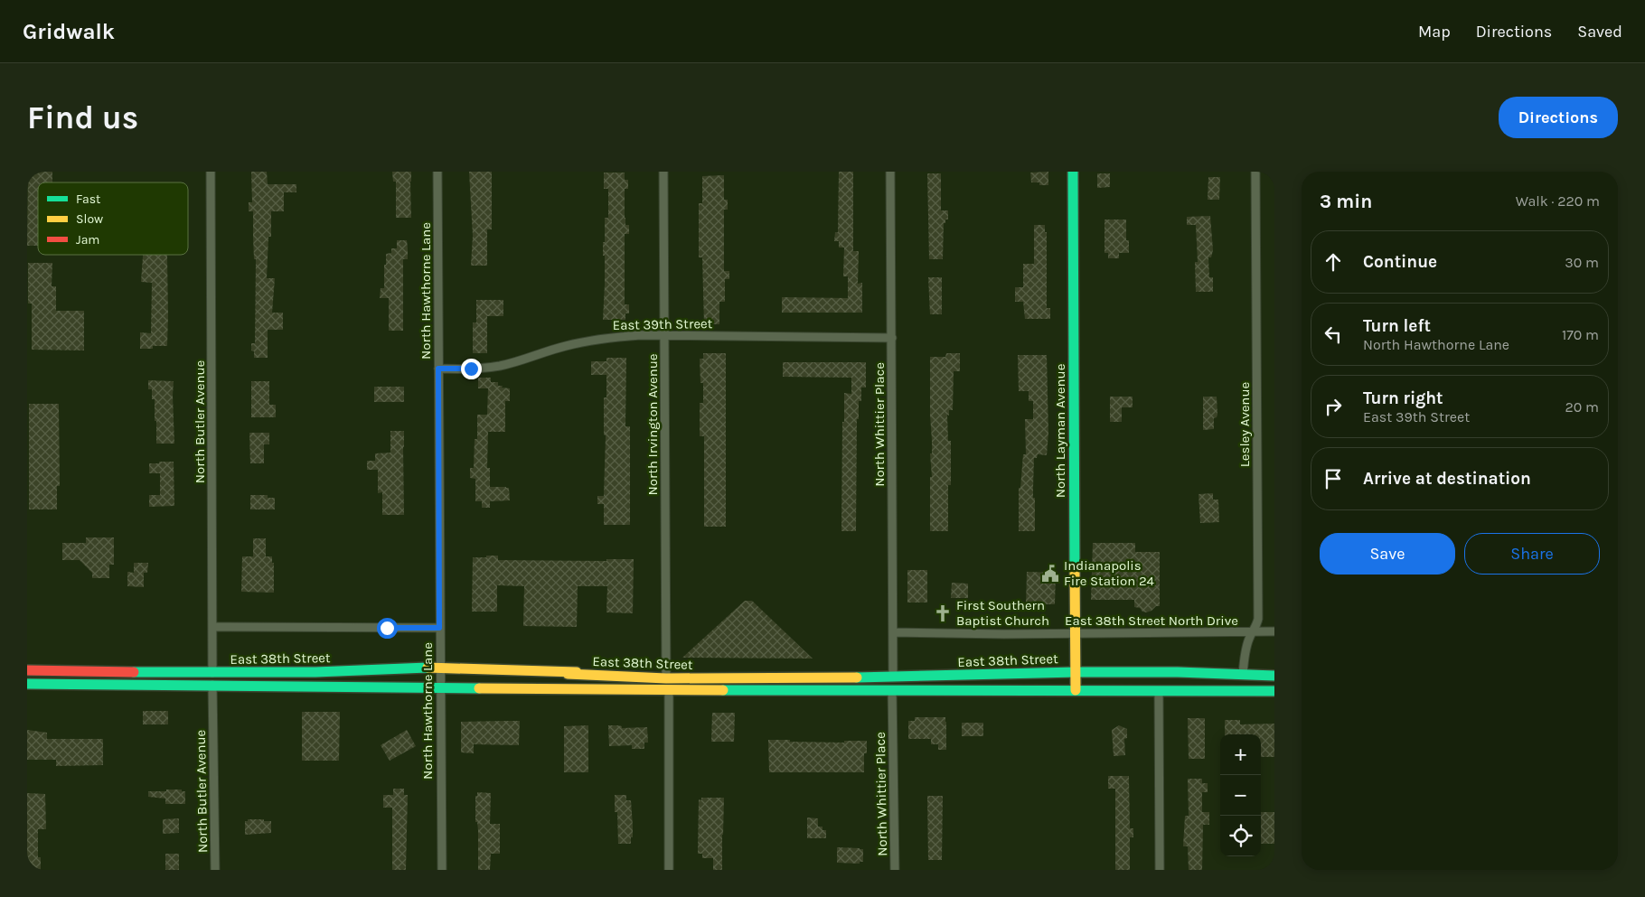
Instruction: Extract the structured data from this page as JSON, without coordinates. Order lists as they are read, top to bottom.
{
  "streets": {
    "main road": ["North Layman Avenue", "East 38th Street"],
    "street": [
      "North Hawthorne Lane",
      "East 39th Street",
      "North Butler Avenue",
      "North Irvington Avenue",
      "North Whittier Place",
      "Lesley Avenue",
      "East 38th Street North Drive"
    ]
  },
  "crossings": [
    ["North Hawthorne Lane", "East 39th Street"],
    ["North Hawthorne Lane", "East 38th Street"],
    ["East 39th Street", "North Irvington Avenue"],
    ["East 39th Street", "North Whittier Place"],
    ["North Butler Avenue", "East 38th Street"],
    ["North Irvington Avenue", "East 38th Street"],
    ["North Whittier Place", "East 38th Street North Drive"],
    ["North Whittier Place", "East 38th Street"],
    ["Lesley Avenue", "East 38th Street North Drive"],
    ["Lesley Avenue", "East 38th Street"],
    ["North Layman Avenue", "East 38th Street North Drive"],
    ["North Layman Avenue", "East 38th Street"]
  ],
  "places": {
    "public building": ["Indianapolis Fire Station 24"],
    "church": ["First Southern Baptist Church"]
  },
  "legend": ["Fast", "Slow", "Jam"],
  "page": {
    "header": "Gridwalk",
    "nav": ["Map", "Directions", "Saved"],
    "buttons": [
      "Directions",
      ["Save", "Share"]
    ],
    "title": "Find us",
    "heading": ["3 min", "Walk · 220 m"],
    "list": [
      ["Continue", "30 m"],
      ["Turn left", "North Hawthorne Lane", "170 m"],
      ["Turn right", "East 39th Street", "20 m"],
      "Arrive at destination"
    ],
    "map_buttons": ["+", "−"]
  }
}
